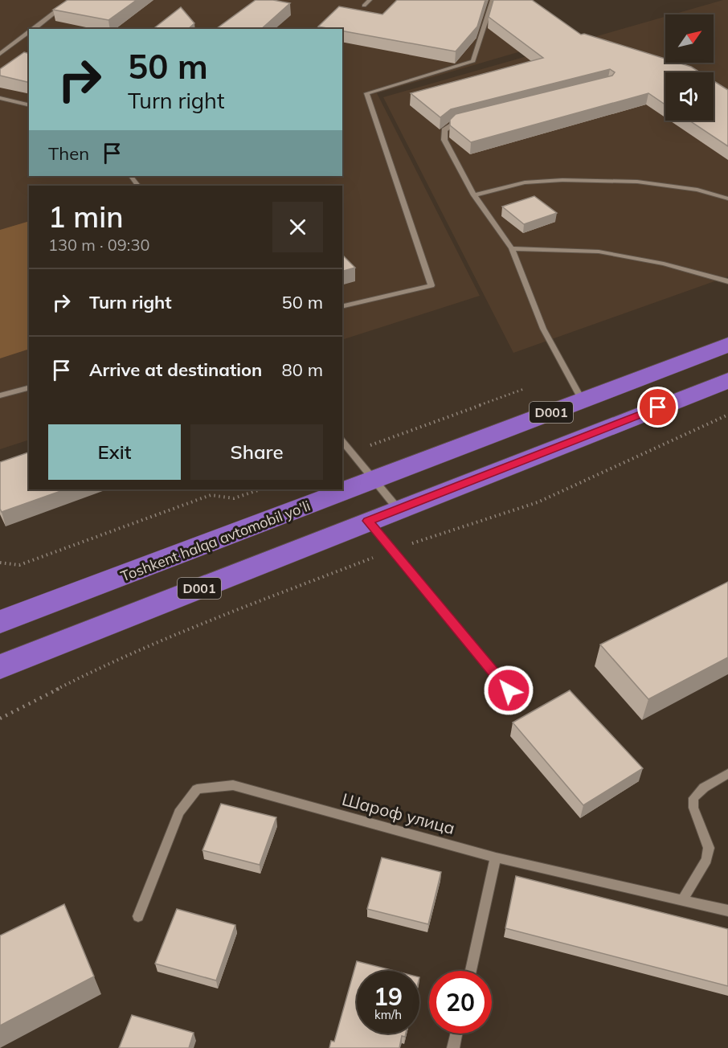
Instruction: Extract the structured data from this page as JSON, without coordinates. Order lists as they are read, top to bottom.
{
  "streets": {
    "highway": ["D001", "Toshkent halqa avtomobil yo'li"],
    "street": ["Шароф улица"]
  },
  "north": "top right",
  "page": {
    "turn": ["50 m", "Turn right"],
    "then": "Then",
    "heading": ["1 min", "130 m · 09:30"],
    "list": [
      {
        "name": "Turn right",
        "value": "50 m"
      },
      {
        "name": "Arrive at destination",
        "value": "80 m"
      }
    ],
    "buttons": ["Exit", "Share"],
    "speed": "19 km/h",
    "limit": "20"
  }
}
